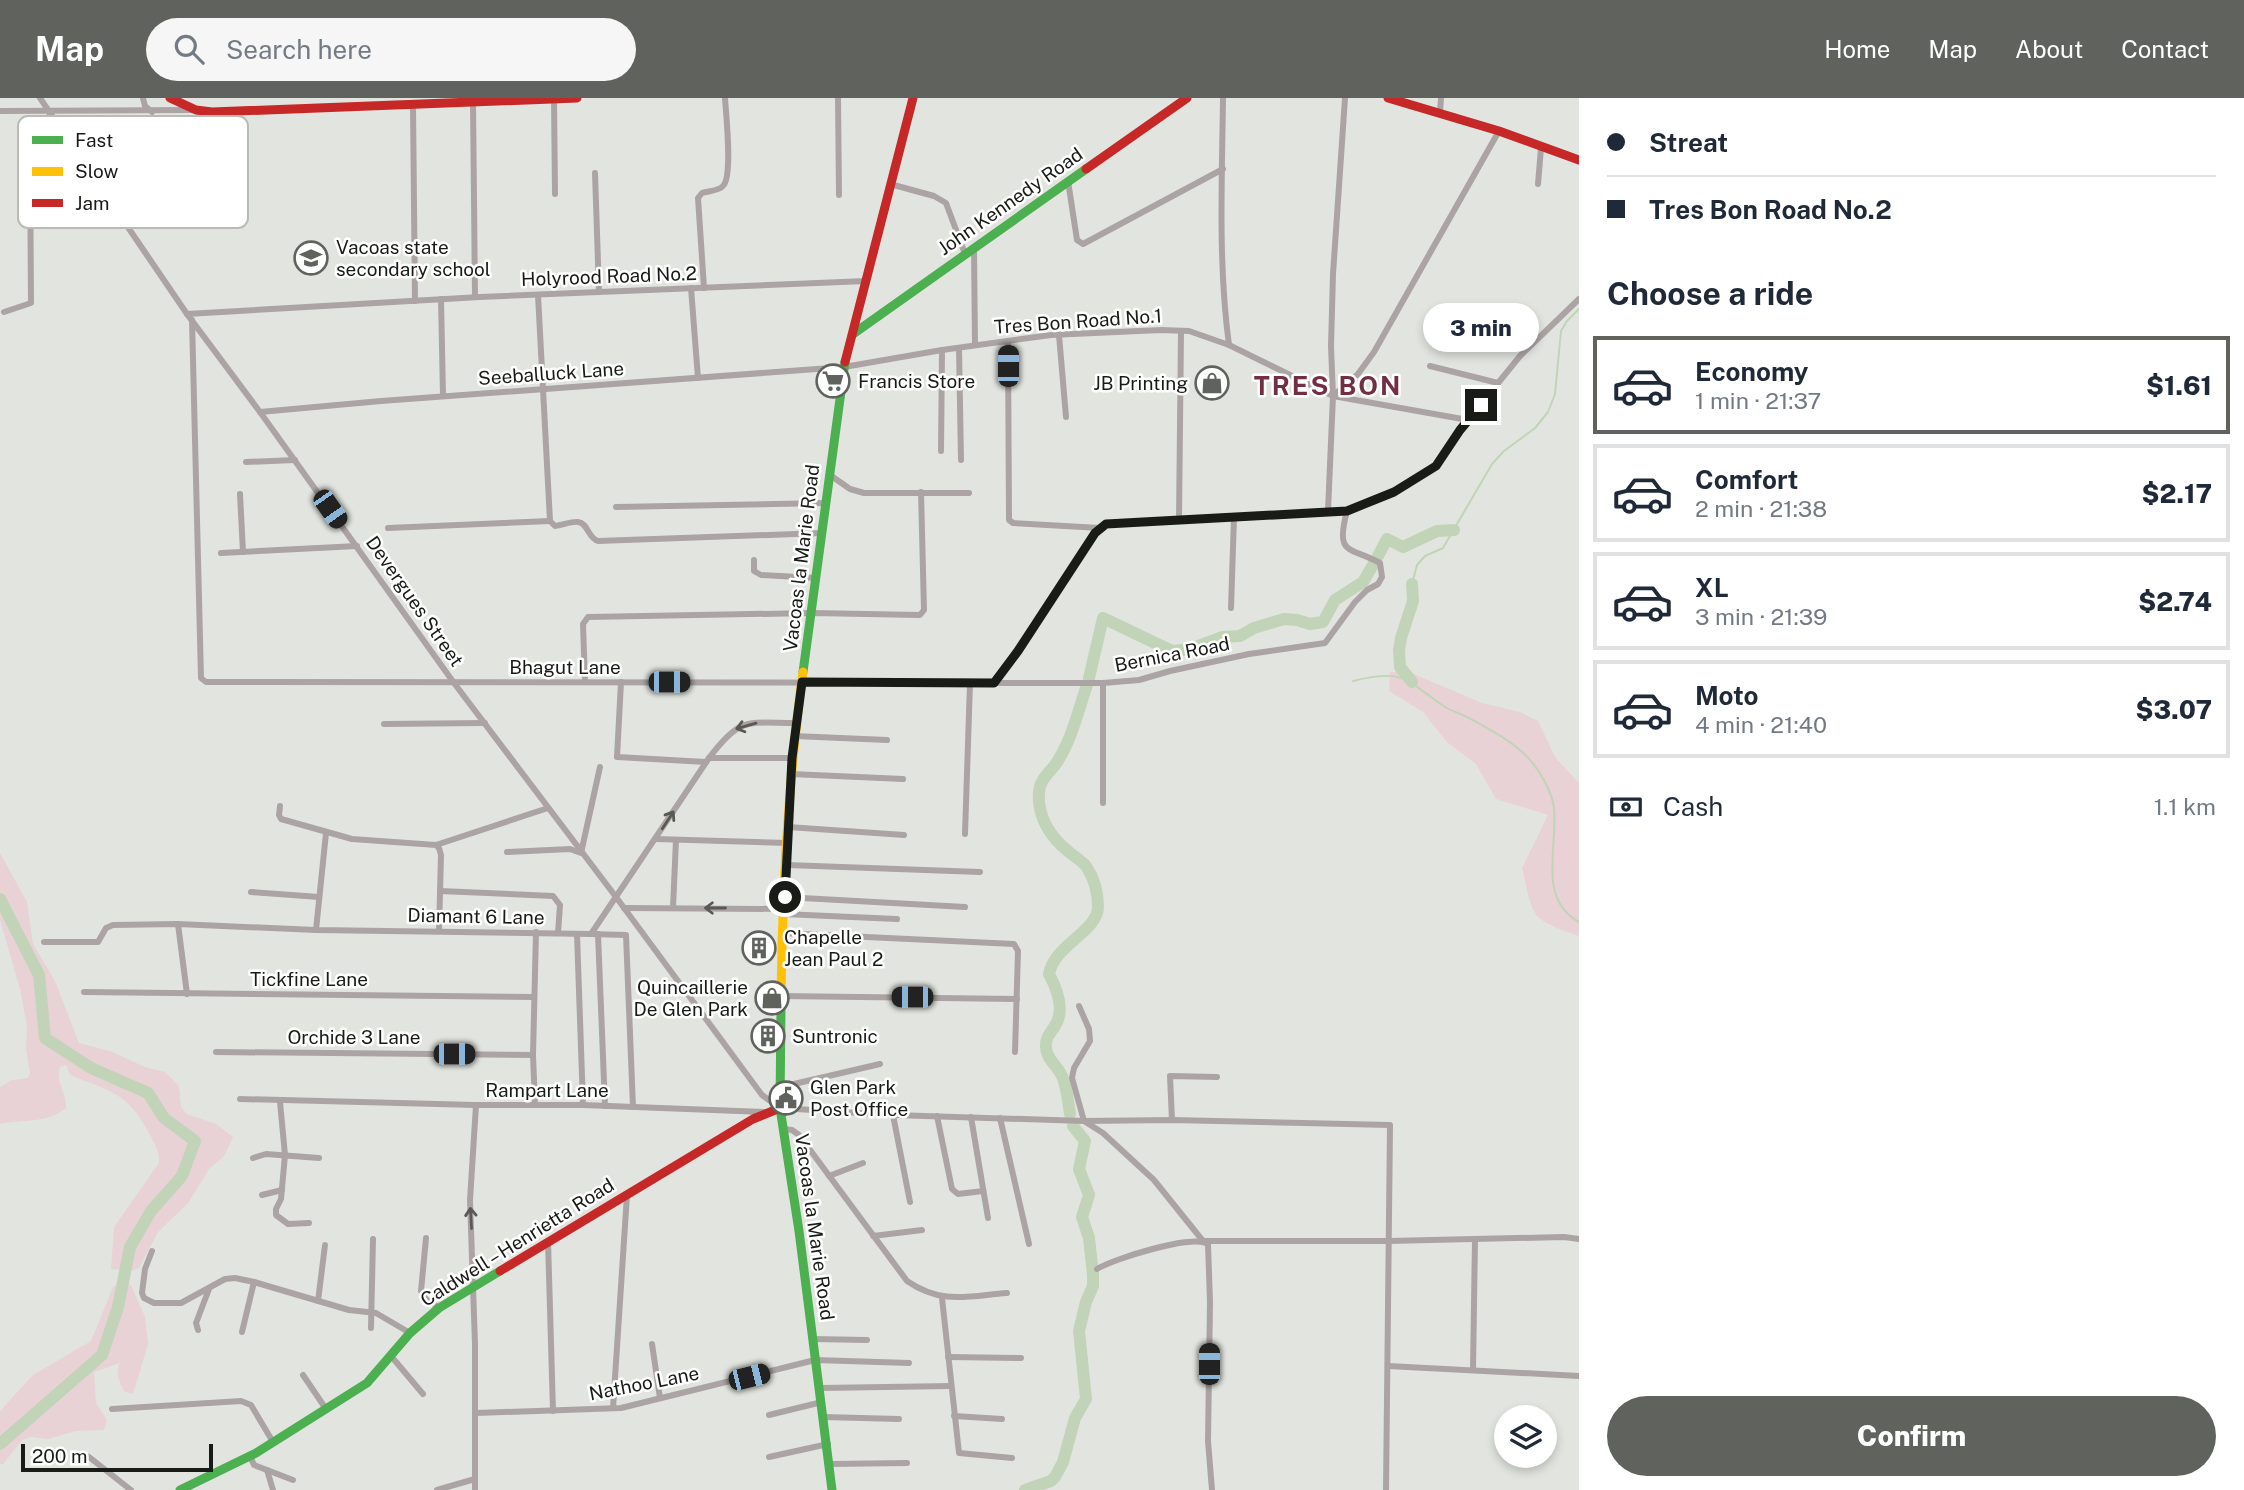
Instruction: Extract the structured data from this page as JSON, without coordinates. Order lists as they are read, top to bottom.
{
  "streets": {
    "main road": ["John Kennedy Road", "Vacoas la Marie Road", "Caldwell – Henrietta Road"],
    "street": [
      "Holyrood Road No.2",
      "Tres Bon Road No.1",
      "Seeballuck Lane",
      "Devergues Street",
      "Bernica Road",
      "Bhagut Lane",
      "Diamant 6 Lane",
      "Tickfine Lane",
      "Orchide 3 Lane",
      "Rampart Lane",
      "Nathoo Lane"
    ]
  },
  "crossings": [
    ["John Kennedy Road", "Vacoas la Marie Road"],
    ["Holyrood Road No.2", "Vacoas la Marie Road"],
    ["Holyrood Road No.2", "Devergues Street"],
    ["Tres Bon Road No.1", "Seeballuck Lane"],
    ["Tres Bon Road No.1", "Vacoas la Marie Road"],
    ["Seeballuck Lane", "Vacoas la Marie Road"],
    ["Seeballuck Lane", "Devergues Street"],
    ["Vacoas la Marie Road", "Devergues Street"],
    ["Vacoas la Marie Road", "Bernica Road"],
    ["Vacoas la Marie Road", "Bhagut Lane"],
    ["Vacoas la Marie Road", "Caldwell – Henrietta Road"],
    ["Vacoas la Marie Road", "Nathoo Lane"],
    ["Devergues Street", "Bhagut Lane"],
    ["Devergues Street", "Diamant 6 Lane"],
    ["Devergues Street", "Caldwell – Henrietta Road"],
    ["Bernica Road", "Bhagut Lane"],
    ["Rampart Lane", "Caldwell – Henrietta Road"]
  ],
  "districts": ["TRES BON"],
  "places": {
    "school or university": ["Vacoas state secondary school"],
    "supermarket": ["Francis Store"],
    "shop": ["JB Printing", "Quincaillerie De Glen Park"],
    "building": ["Chapelle Jean Paul 2", "Suntronic"],
    "public building": ["Glen Park Post Office"]
  },
  "legend": ["Fast", "Slow", "Jam"],
  "scale_bar": "200 m",
  "page": {
    "header": "Map",
    "search": "Search here",
    "nav": [
      "Home",
      "Map",
      "About",
      "Contact"
    ],
    "banner": ["Streat", "Tres Bon Road No.2"],
    "heading": "Choose a ride",
    "bubble": "3 min",
    "list": [
      {
        "name": "Economy",
        "note": "1 min · 21:37",
        "value": "$1.61"
      },
      {
        "name": "Comfort",
        "note": "2 min · 21:38",
        "value": "$2.17"
      },
      {
        "name": "XL",
        "note": "3 min · 21:39",
        "value": "$2.74"
      },
      {
        "name": "Moto",
        "note": "4 min · 21:40",
        "value": "$3.07"
      }
    ],
    "pay": ["Cash", "1.1 km"],
    "buttons": "Confirm",
    "scale": "200 m"
  }
}
